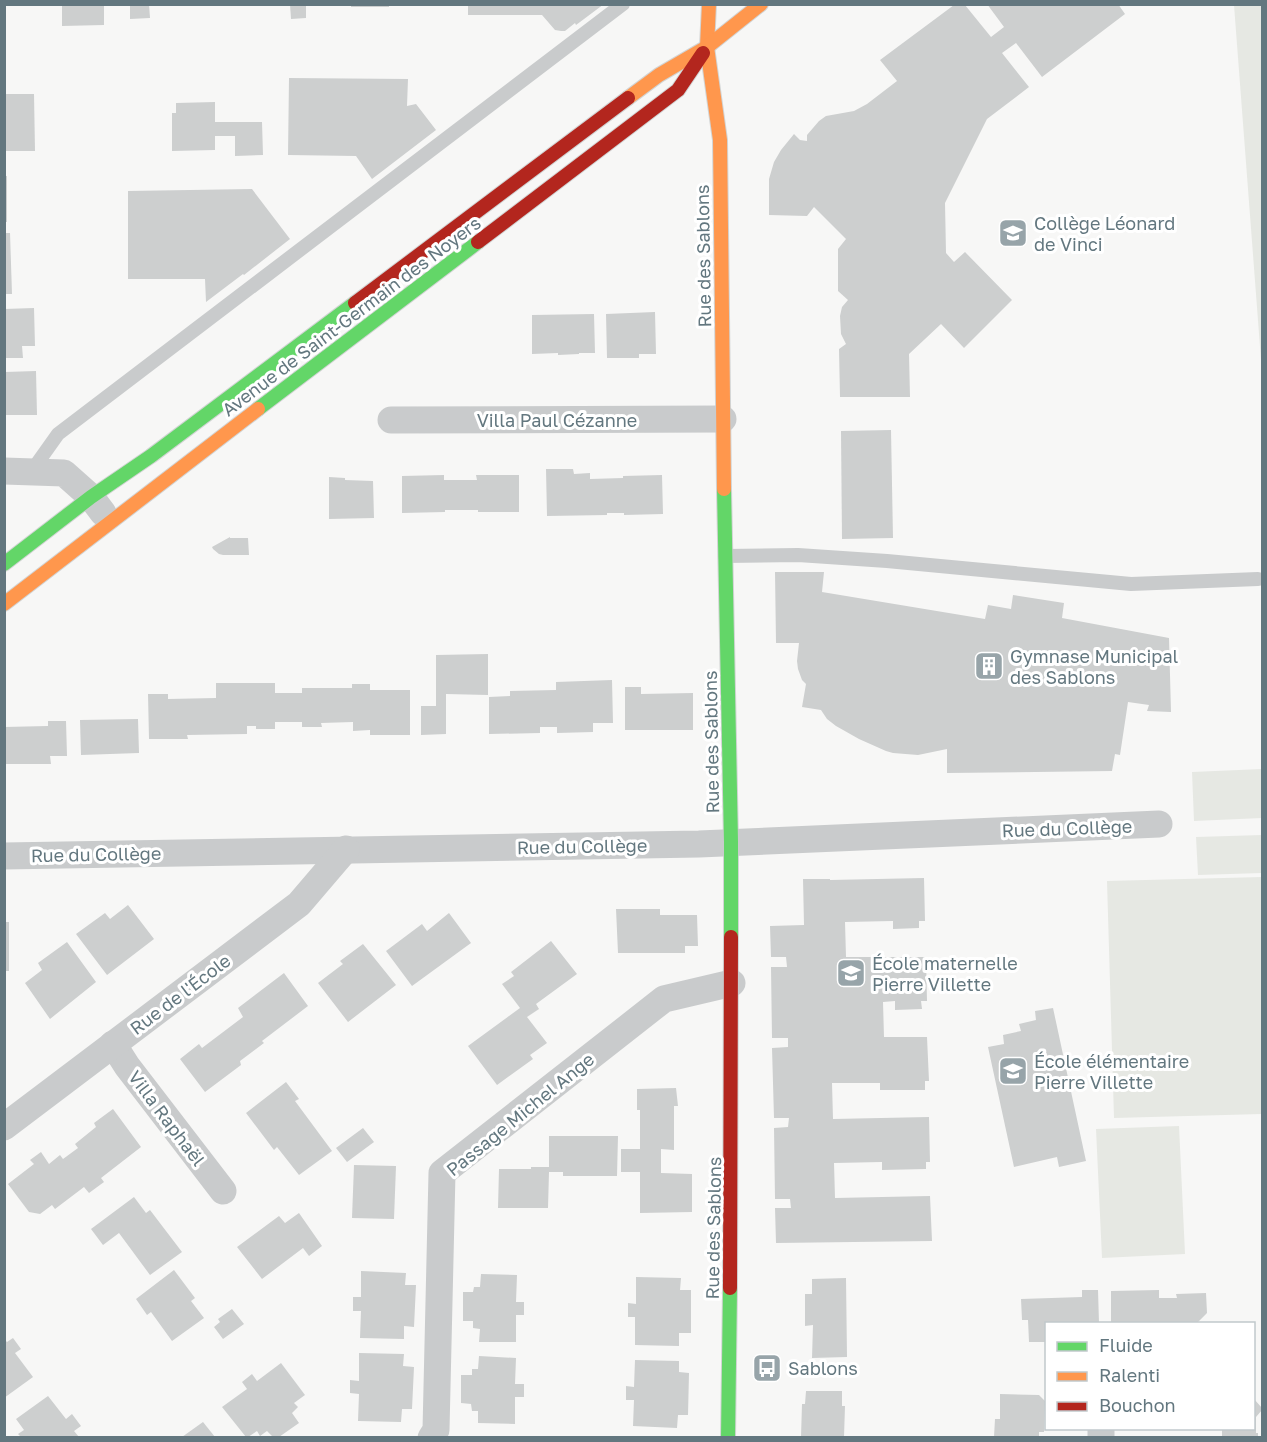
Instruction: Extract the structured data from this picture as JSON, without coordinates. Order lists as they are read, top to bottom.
{
  "streets": {
    "main road": ["Rue des Sablons", "Avenue de Saint-Germain des Noyers"],
    "street": [
      "Villa Paul Cézanne",
      "Rue du Collège",
      "Rue de l'École",
      "Passage Michel Ange",
      "Villa Raphaël"
    ]
  },
  "crossings": [
    ["Rue des Sablons", "Avenue de Saint-Germain des Noyers"],
    ["Rue des Sablons", "Villa Paul Cézanne"],
    ["Rue des Sablons", "Rue du Collège"],
    ["Rue des Sablons", "Passage Michel Ange"],
    ["Rue du Collège", "Rue de l'École"],
    ["Rue de l'École", "Villa Raphaël"]
  ],
  "places": {
    "school or university": ["Collège Léonard de Vinci", "École maternelle Pierre Villette", "École élémentaire Pierre Villette"],
    "building": ["Gymnase Municipal des Sablons"],
    "bus stop": ["Sablons"]
  },
  "legend": ["Fluide", "Ralenti", "Bouchon"]
}
